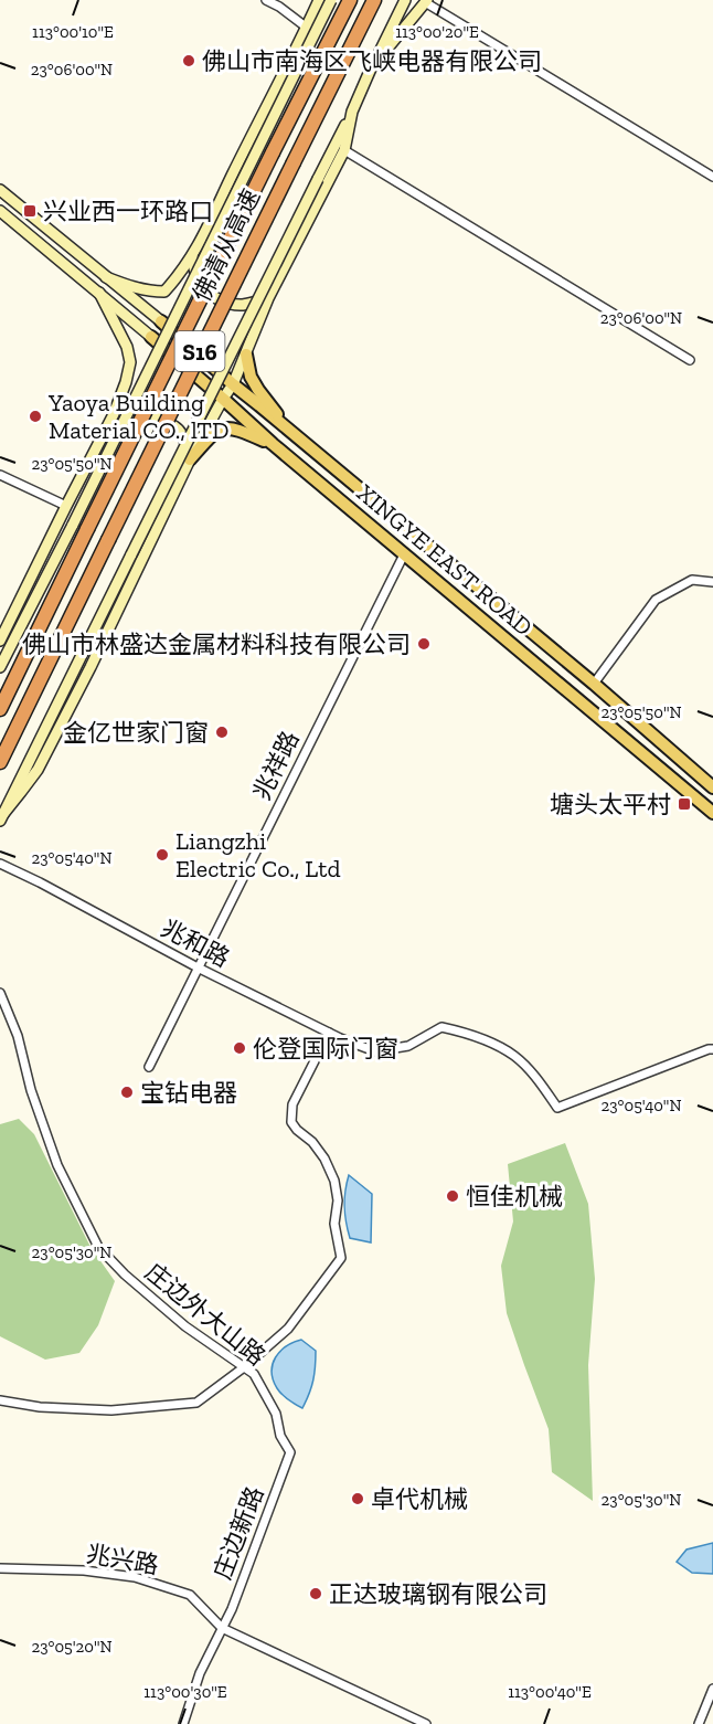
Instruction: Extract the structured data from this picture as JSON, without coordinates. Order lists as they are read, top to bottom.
{
  "streets": {
    "highway": ["佛清从高速", "S16"],
    "main road": ["XINGYE EAST ROAD"],
    "street": [
      "兆祥路",
      "兆和路",
      "庄边外大山路",
      "庄边新路",
      "兆兴路"
    ]
  },
  "crossings": [
    ["XINGYE EAST ROAD", "兆祥路"],
    ["兆祥路", "兆和路"],
    ["庄边外大山路", "庄边新路"],
    ["庄边新路", "兆兴路"]
  ],
  "places": {
    "other": [
      "佛山市南海区飞峡电器有限公司",
      "Yaoya Building Material CO., lTD",
      "佛山市林盛达金属材料科技有限公司",
      "金亿世家门窗",
      "Liangzhi Electric Co., Ltd",
      "伦登国际门窗",
      "宝钻电器",
      "恒佳机械",
      "卓代机械",
      "正达玻璃钢有限公司"
    ],
    "transit": ["兴业西一环路口", "塘头太平村"]
  },
  "coordinates": [
    "113°00'10\"E",
    "113°00'20\"E",
    "23°06'00\"N",
    "23°05'50\"N",
    "23°05'40\"N",
    "23°05'30\"N",
    "23°05'20\"N",
    "113°00'30\"E",
    "113°00'40\"E"
  ]
}
